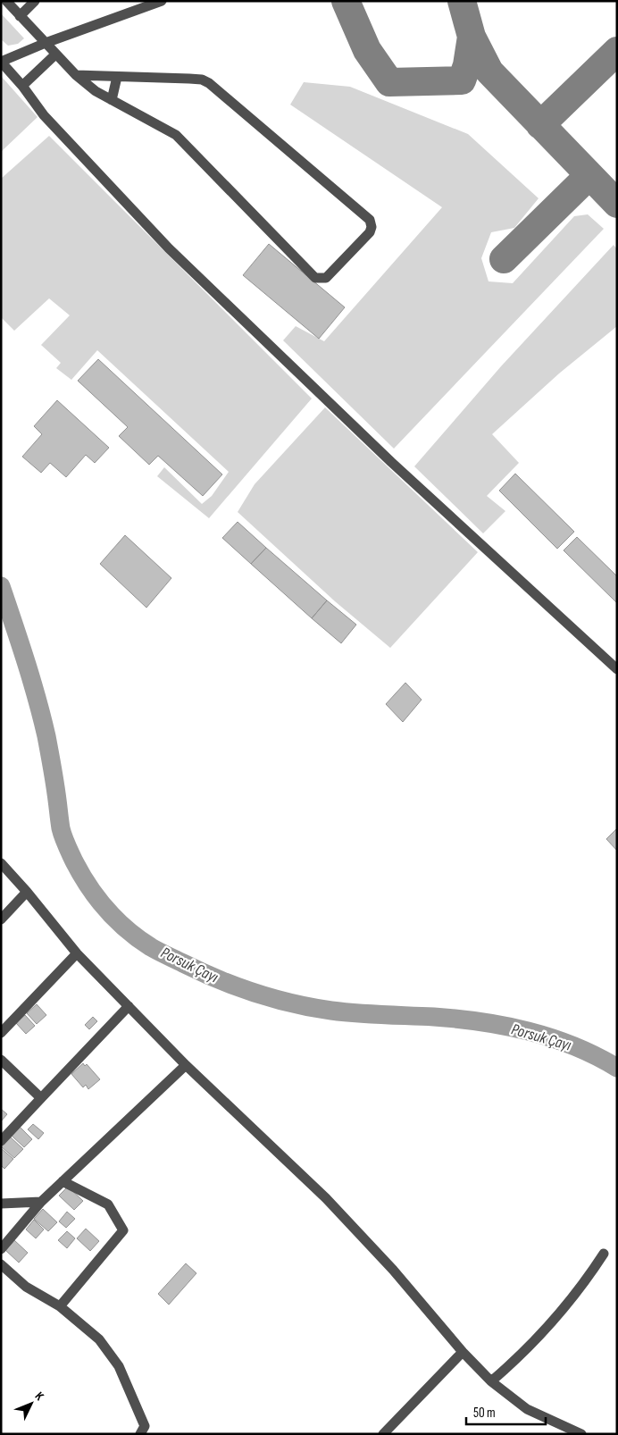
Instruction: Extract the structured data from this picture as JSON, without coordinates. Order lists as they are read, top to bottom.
{
  "water": ["Porsuk Çayı"],
  "scale_bar": "50 m",
  "north": "top right"
}
